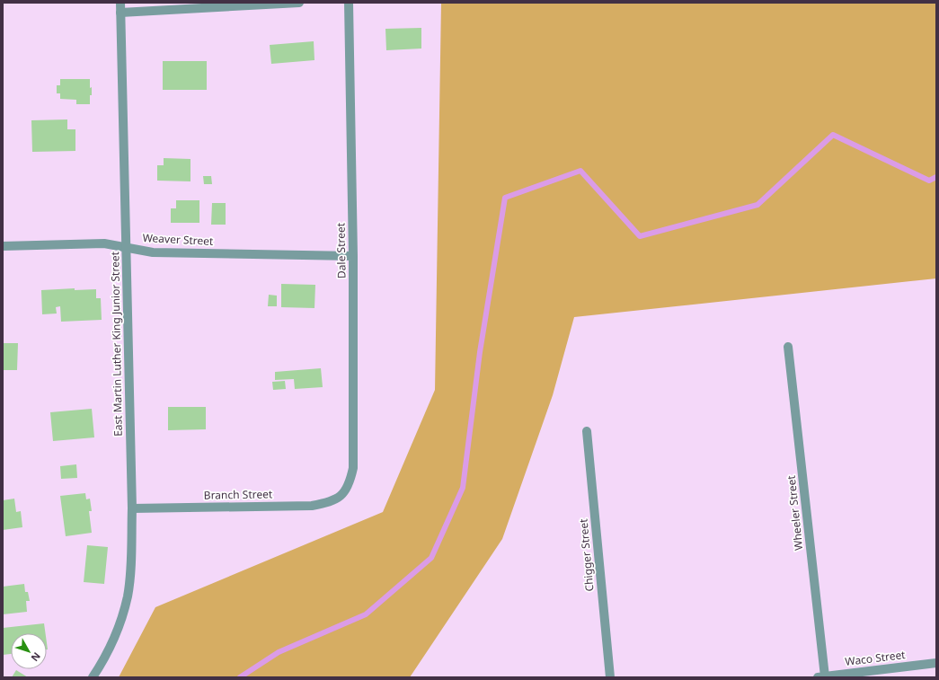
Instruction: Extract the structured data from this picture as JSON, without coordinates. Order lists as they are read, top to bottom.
{
  "streets": {
    "street": [
      "Weaver Street",
      "Dale Street",
      "East Martin Luther King Junior Street",
      "Branch Street",
      "Wheeler Street",
      "Chigger Street",
      "Waco Street"
    ]
  },
  "crossings": [
    ["Weaver Street", "Dale Street"],
    ["Weaver Street", "East Martin Luther King Junior Street"],
    ["Dale Street", "Branch Street"],
    ["East Martin Luther King Junior Street", "Branch Street"],
    ["Wheeler Street", "Waco Street"]
  ],
  "north": "bottom right"
}
